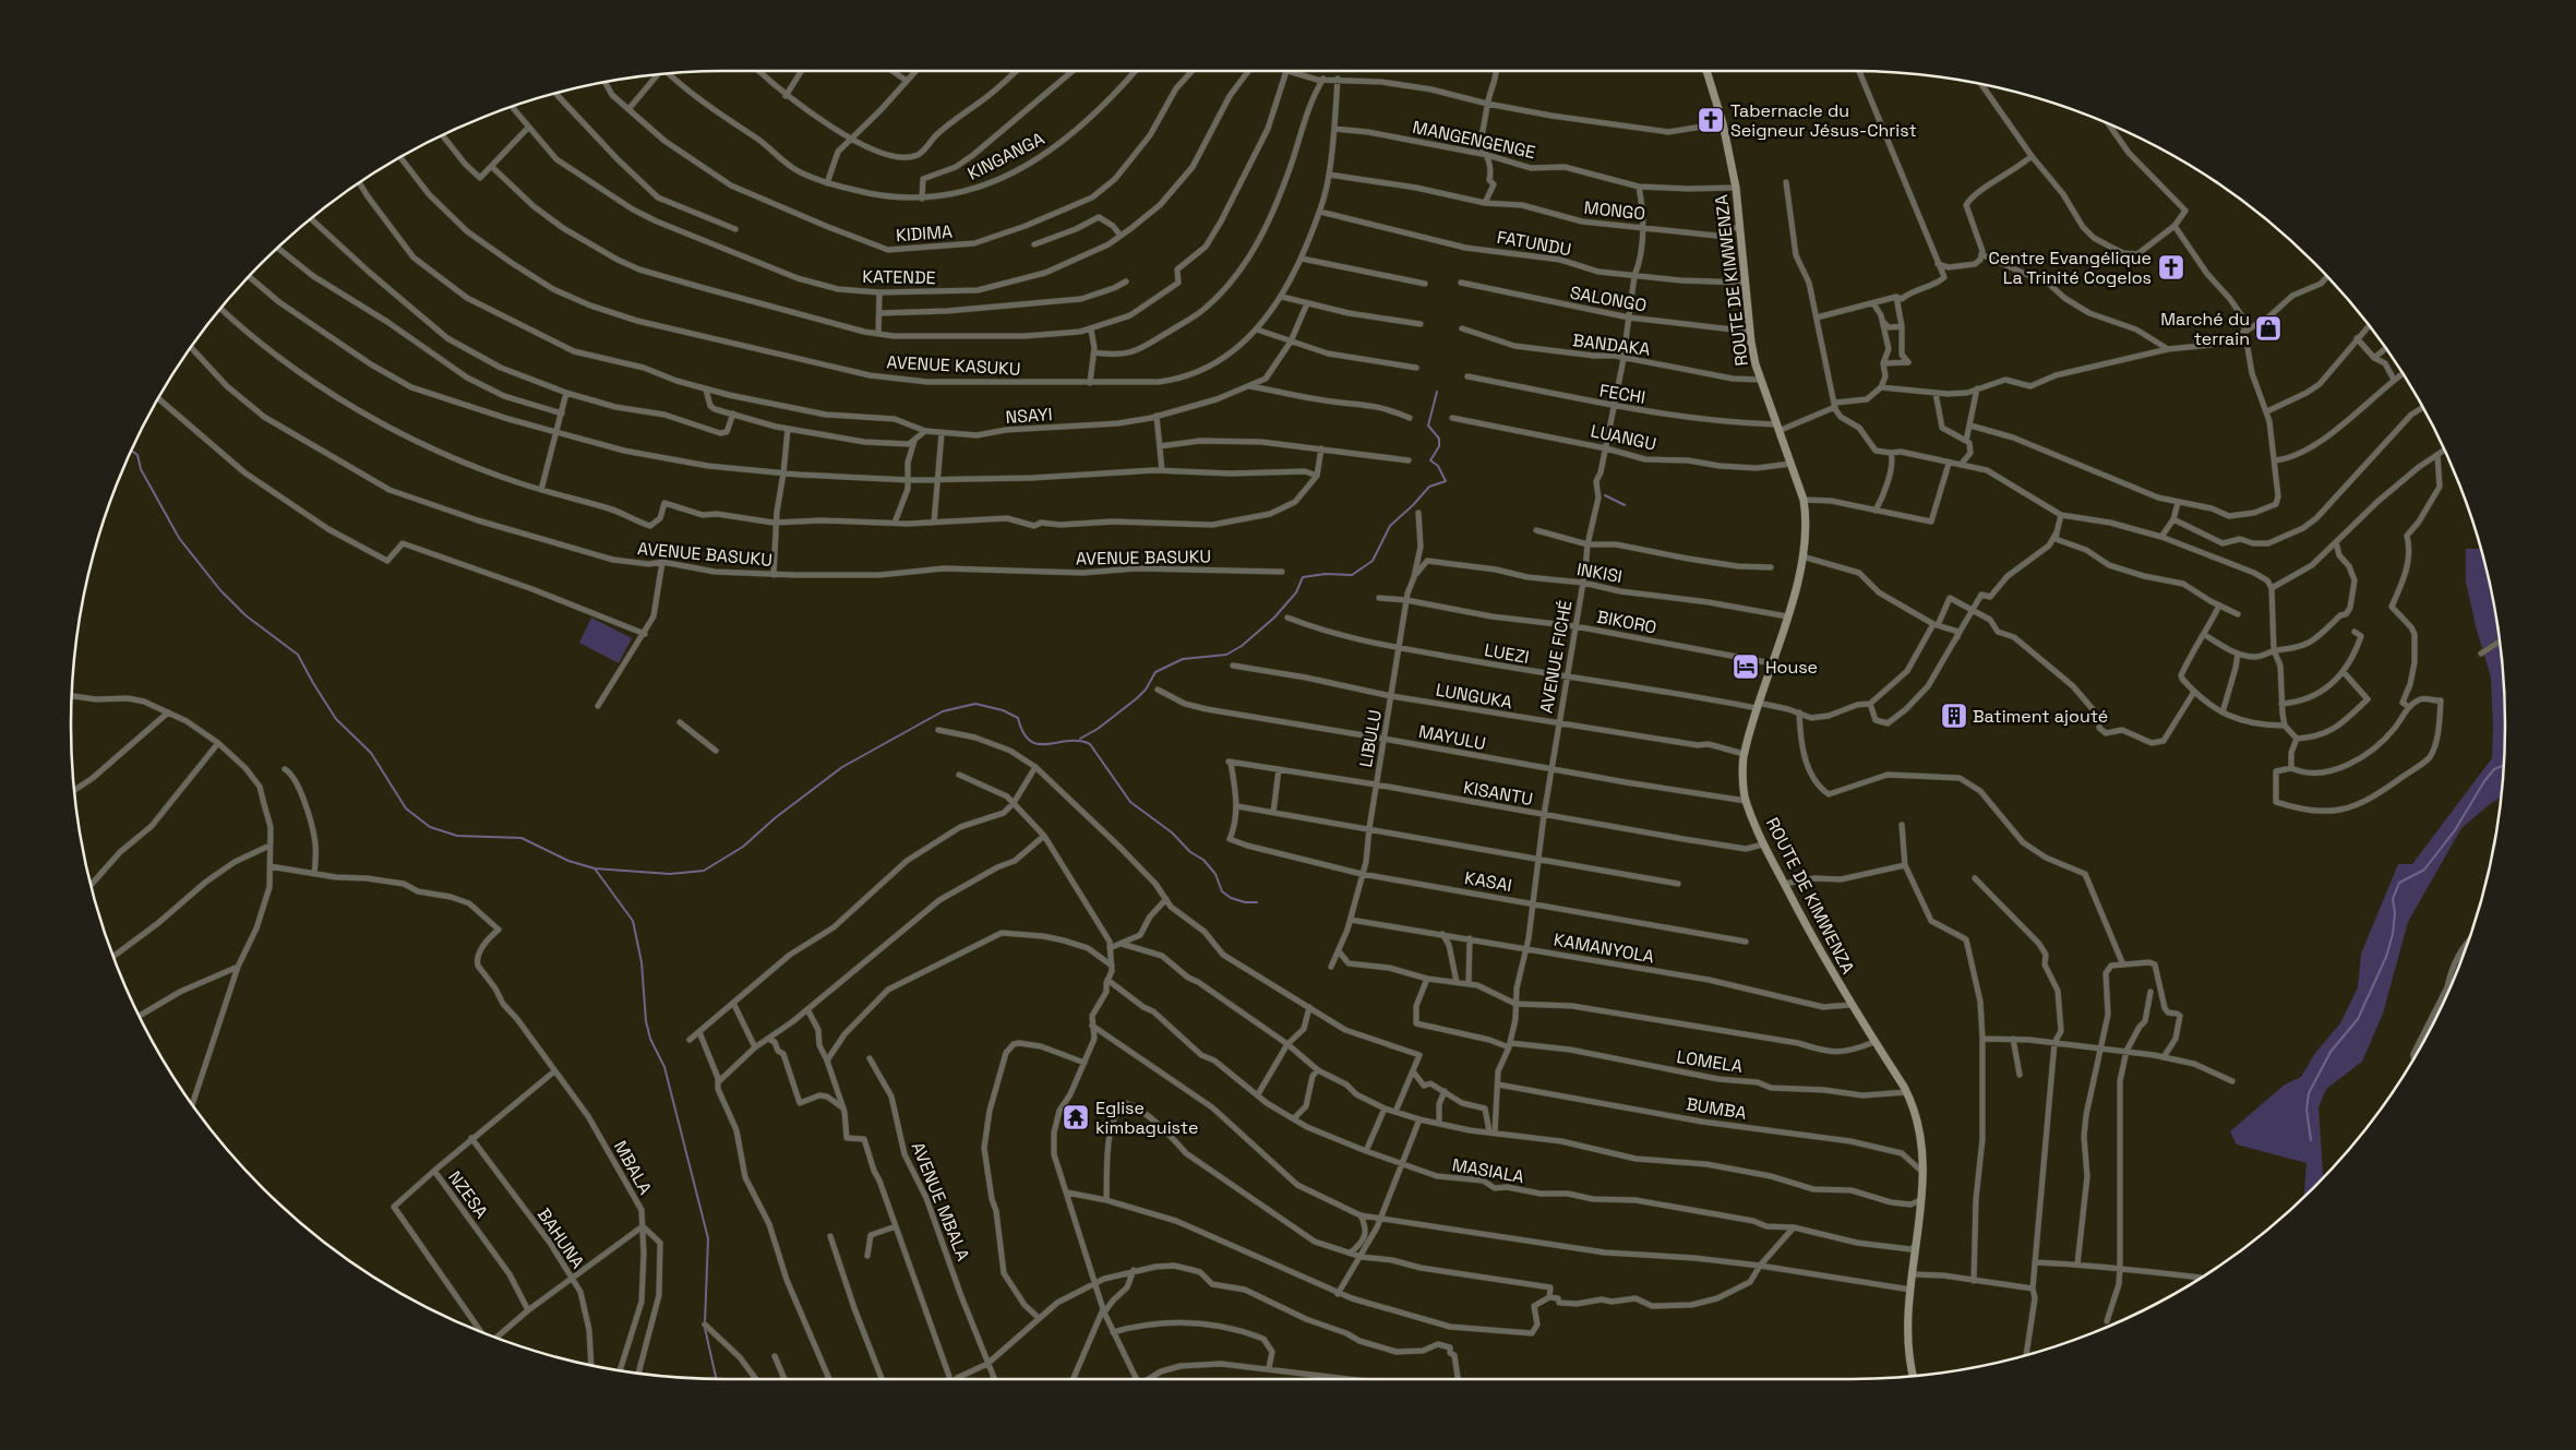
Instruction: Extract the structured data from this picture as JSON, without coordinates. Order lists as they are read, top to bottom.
{
  "streets": {
    "street": [
      "MANGENGENGE",
      "KINGANGA",
      "MONGO",
      "KIDIMA",
      "FATUNDU",
      "KATENDE",
      "ROUTE DE KIMWENZA",
      "SALONGO",
      "BANDAKA",
      "AVENUE KASUKU",
      "FECHI",
      "NSAYI",
      "LUANGU",
      "AVENUE BASUKU",
      "INKISI",
      "BIKORO",
      "LUEZI",
      "AVENUE FICHÉ",
      "LUNGUKA",
      "MAYULU",
      "LIBULU",
      "KISANTU",
      "KASAI",
      "KAMANYOLA",
      "LOMELA",
      "BUMBA",
      "MBALA",
      "MASIALA",
      "NZESA",
      "AVENUE MBALA",
      "BAHUNA"
    ]
  },
  "crossings": [
    ["MANGENGENGE", "ROUTE DE KIMWENZA"],
    ["MANGENGENGE", "AVENUE KASUKU"],
    ["MANGENGENGE", "AVENUE FICHÉ"],
    ["MONGO", "ROUTE DE KIMWENZA"],
    ["MONGO", "AVENUE KASUKU"],
    ["MONGO", "AVENUE FICHÉ"],
    ["FATUNDU", "ROUTE DE KIMWENZA"],
    ["FATUNDU", "AVENUE KASUKU"],
    ["FATUNDU", "AVENUE FICHÉ"],
    ["ROUTE DE KIMWENZA", "SALONGO"],
    ["ROUTE DE KIMWENZA", "BANDAKA"],
    ["ROUTE DE KIMWENZA", "FECHI"],
    ["ROUTE DE KIMWENZA", "LUANGU"],
    ["ROUTE DE KIMWENZA", "INKISI"],
    ["ROUTE DE KIMWENZA", "BIKORO"],
    ["ROUTE DE KIMWENZA", "LUEZI"],
    ["ROUTE DE KIMWENZA", "LUNGUKA"],
    ["ROUTE DE KIMWENZA", "MAYULU"],
    ["ROUTE DE KIMWENZA", "KISANTU"],
    ["ROUTE DE KIMWENZA", "KAMANYOLA"],
    ["ROUTE DE KIMWENZA", "LOMELA"],
    ["ROUTE DE KIMWENZA", "BUMBA"],
    ["ROUTE DE KIMWENZA", "MASIALA"],
    ["SALONGO", "AVENUE FICHÉ"],
    ["BANDAKA", "AVENUE FICHÉ"],
    ["FECHI", "AVENUE FICHÉ"],
    ["LUANGU", "AVENUE FICHÉ"],
    ["INKISI", "AVENUE FICHÉ"],
    ["INKISI", "LIBULU"],
    ["BIKORO", "AVENUE FICHÉ"],
    ["BIKORO", "LIBULU"],
    ["LUEZI", "AVENUE FICHÉ"],
    ["LUEZI", "LIBULU"],
    ["AVENUE FICHÉ", "LUNGUKA"],
    ["AVENUE FICHÉ", "MAYULU"],
    ["AVENUE FICHÉ", "KISANTU"],
    ["AVENUE FICHÉ", "KASAI"],
    ["AVENUE FICHÉ", "KAMANYOLA"],
    ["AVENUE FICHÉ", "LOMELA"],
    ["AVENUE FICHÉ", "BUMBA"],
    ["LUNGUKA", "LIBULU"],
    ["MAYULU", "LIBULU"],
    ["LIBULU", "KISANTU"],
    ["LIBULU", "KASAI"],
    ["LIBULU", "KAMANYOLA"],
    ["KISANTU", "KASAI"],
    ["MBALA", "NZESA"],
    ["NZESA", "BAHUNA"]
  ],
  "places": {
    "church": ["Tabernacle du Seigneur Jésus-Christ", "Centre Evangélique La Trinité Cogelos"],
    "shop": ["Marché du terrain"],
    "hotel": ["House"],
    "building": ["Batiment ajouté"],
    "temple": ["Eglise kimbaguiste"]
  }
}
